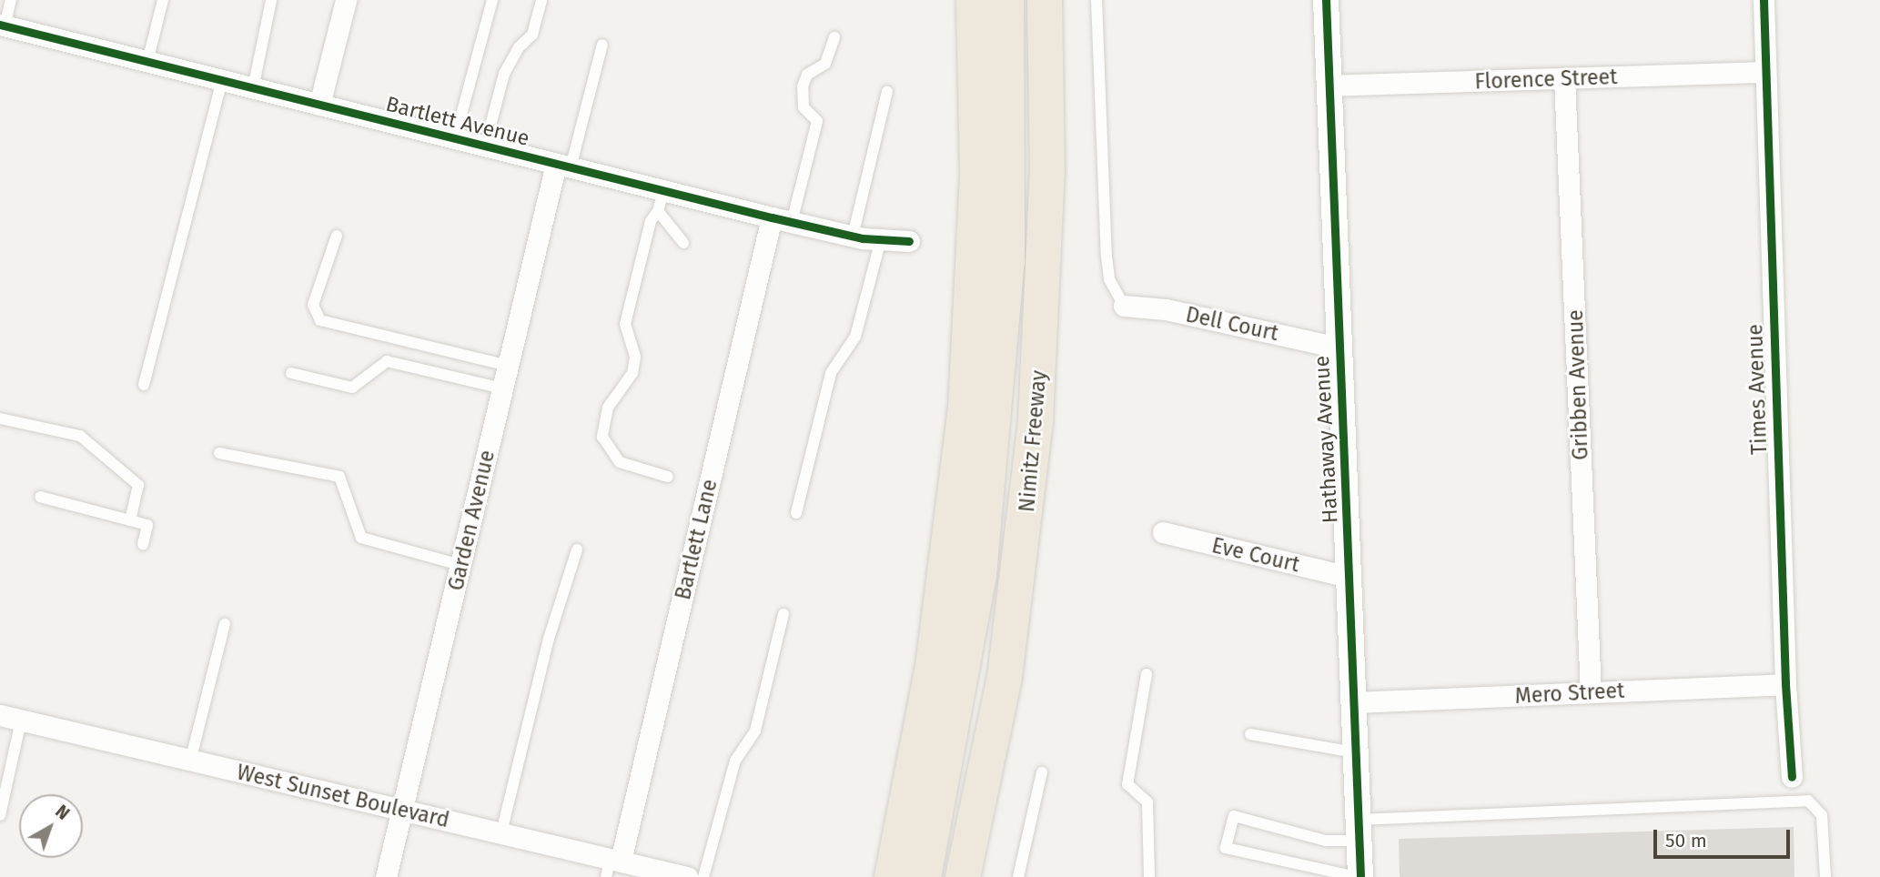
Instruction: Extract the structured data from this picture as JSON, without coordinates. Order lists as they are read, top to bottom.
{
  "streets": {
    "highway": ["Nimitz Freeway"],
    "street": [
      "Florence Street",
      "Bartlett Avenue",
      "Dell Court",
      "Gribben Avenue",
      "Times Avenue",
      "Hathaway Avenue",
      "Garden Avenue",
      "Bartlett Lane",
      "Eve Court",
      "Mero Street",
      "West Sunset Boulevard"
    ]
  },
  "crossings": [
    ["Florence Street", "Gribben Avenue"],
    ["Florence Street", "Times Avenue"],
    ["Florence Street", "Hathaway Avenue"],
    ["Bartlett Avenue", "Garden Avenue"],
    ["Bartlett Avenue", "Bartlett Lane"],
    ["Dell Court", "Hathaway Avenue"],
    ["Gribben Avenue", "Mero Street"],
    ["Times Avenue", "Mero Street"],
    ["Hathaway Avenue", "Eve Court"],
    ["Hathaway Avenue", "Mero Street"],
    ["Garden Avenue", "West Sunset Boulevard"],
    ["Bartlett Lane", "West Sunset Boulevard"]
  ],
  "scale_bar": "50 m",
  "north": "top right"
}
